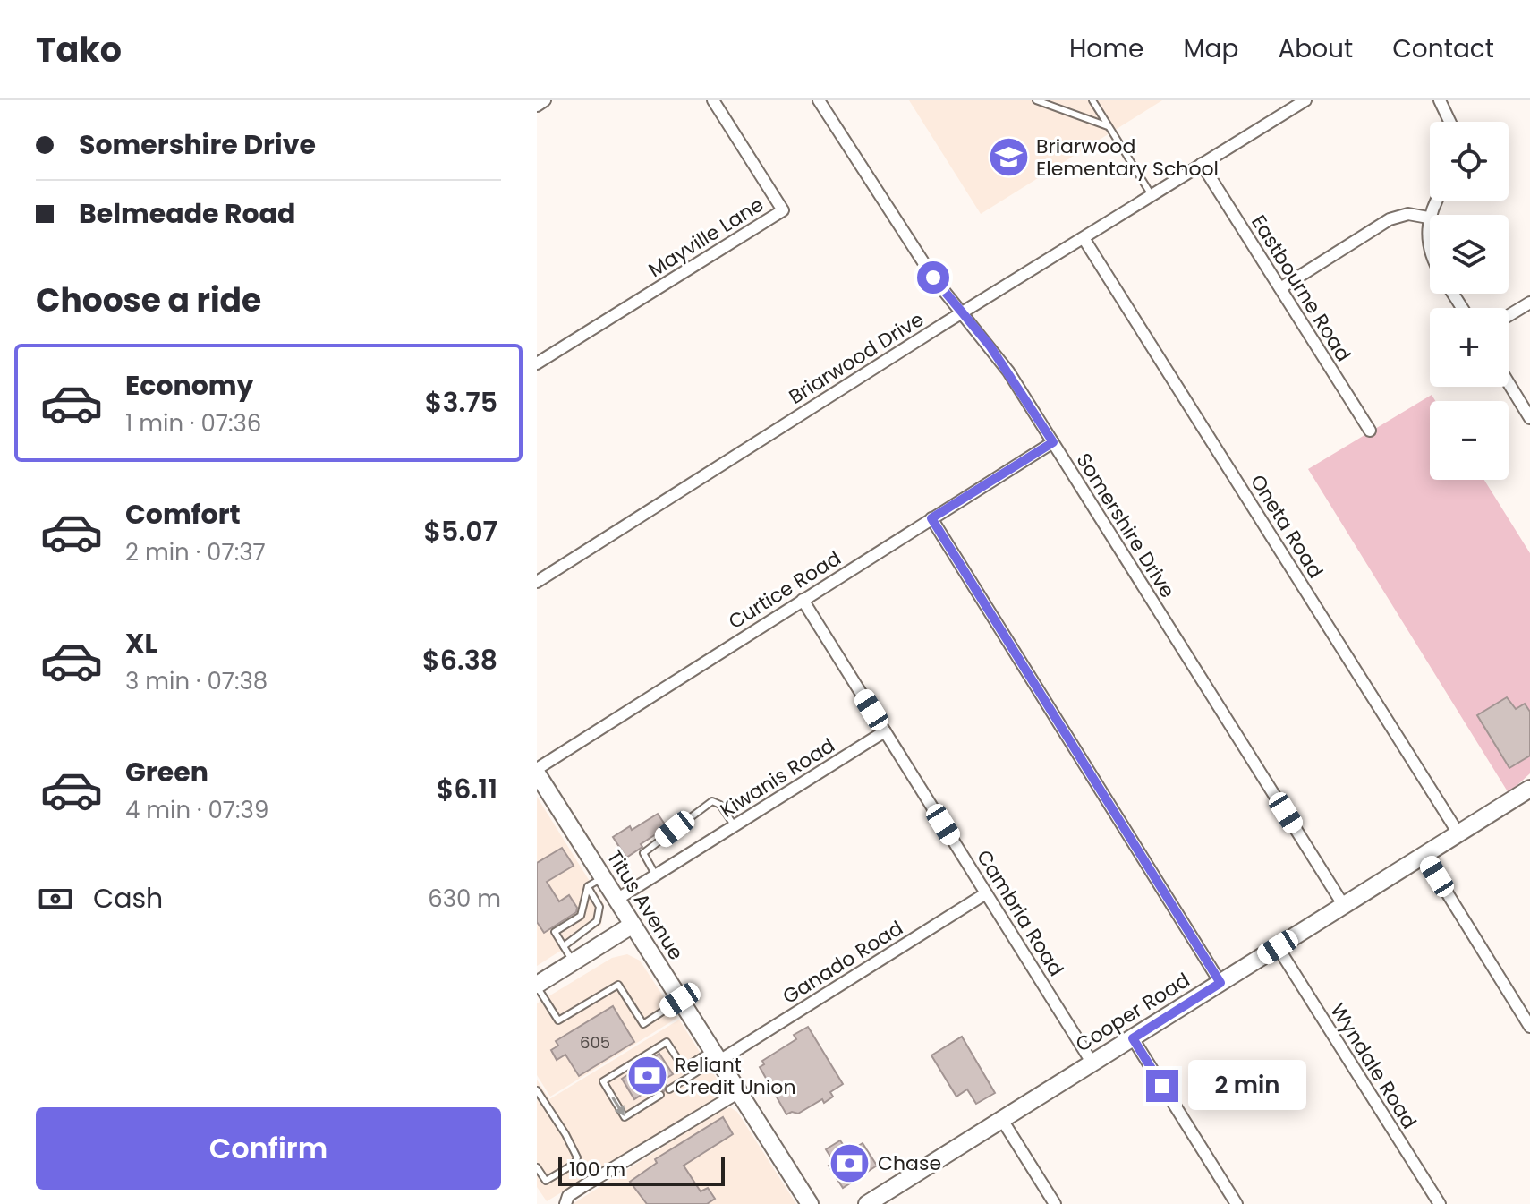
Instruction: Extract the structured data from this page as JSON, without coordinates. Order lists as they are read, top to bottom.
{
  "streets": {
    "street": [
      "Mayville Lane",
      "Eastbourne Road",
      "Briarwood Drive",
      "Somershire Drive",
      "Oneta Road",
      "Curtice Road",
      "Kiwanis Road",
      "Titus Avenue",
      "Cambria Road",
      "Ganado Road",
      "Cooper Road",
      "Wyndale Road"
    ]
  },
  "crossings": [
    ["Eastbourne Road", "Briarwood Drive"],
    ["Briarwood Drive", "Somershire Drive"],
    ["Briarwood Drive", "Oneta Road"],
    ["Somershire Drive", "Curtice Road"],
    ["Somershire Drive", "Cooper Road"],
    ["Oneta Road", "Cooper Road"],
    ["Curtice Road", "Titus Avenue"],
    ["Curtice Road", "Cambria Road"],
    ["Kiwanis Road", "Titus Avenue"],
    ["Kiwanis Road", "Cambria Road"],
    ["Titus Avenue", "Ganado Road"],
    ["Cambria Road", "Ganado Road"],
    ["Cambria Road", "Cooper Road"],
    ["Cooper Road", "Wyndale Road"]
  ],
  "places": {
    "school or university": ["Briarwood Elementary School"],
    "bank": ["Reliant Credit Union", "Chase"]
  },
  "house_numbers": ["605"],
  "scale_bar": "100 m",
  "page": {
    "header": "Tako",
    "nav": [
      "Home",
      "Map",
      "About",
      "Contact"
    ],
    "banner": ["Somershire Drive", "Belmeade Road"],
    "map_buttons": ["+", "−"],
    "heading": "Choose a ride",
    "list": [
      {
        "name": "Economy",
        "note": "1 min · 07:36",
        "value": "$3.75"
      },
      {
        "name": "Comfort",
        "note": "2 min · 07:37",
        "value": "$5.07"
      },
      {
        "name": "XL",
        "note": "3 min · 07:38",
        "value": "$6.38"
      },
      {
        "name": "Green",
        "note": "4 min · 07:39",
        "value": "$6.11"
      }
    ],
    "pay": ["Cash", "630 m"],
    "bubble": "2 min",
    "buttons": "Confirm",
    "scale": "100 m"
  }
}
